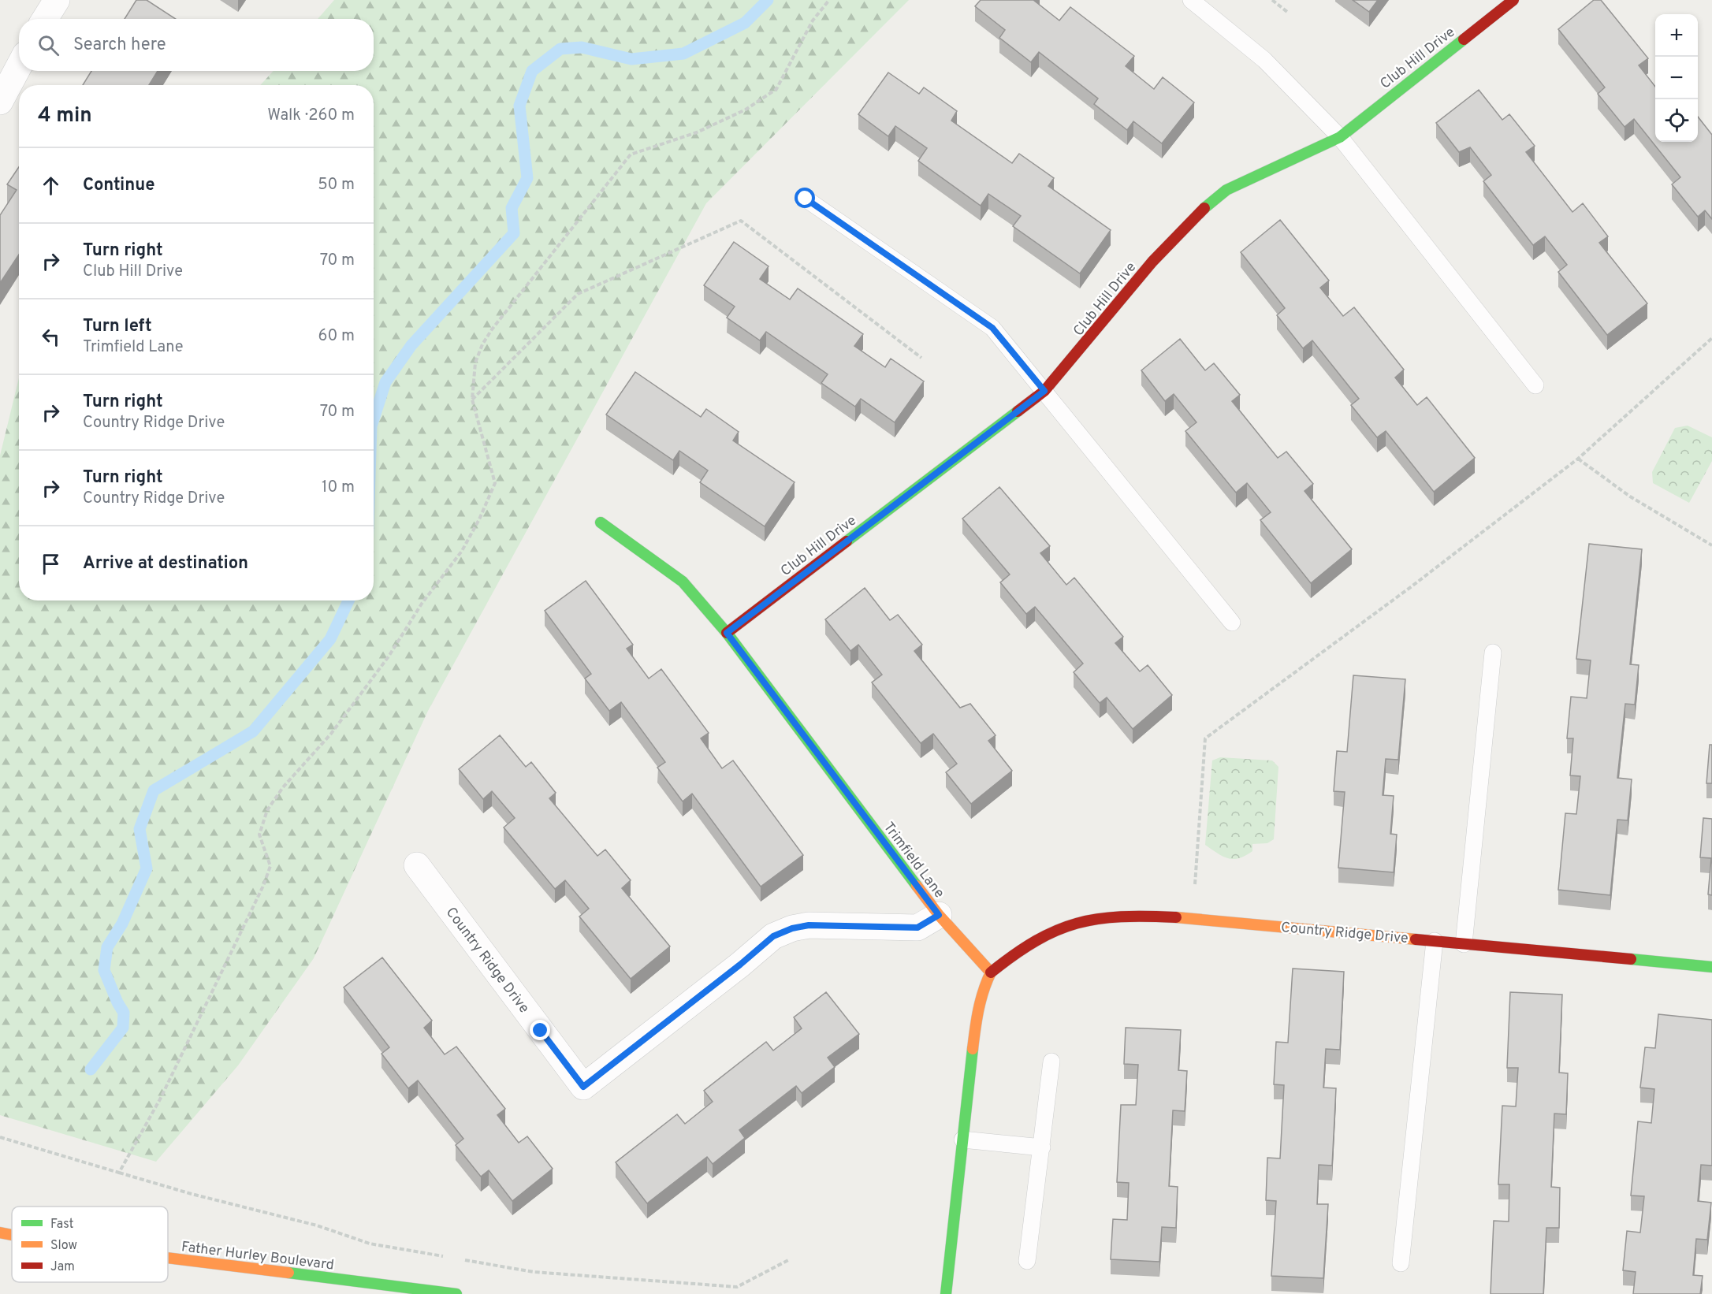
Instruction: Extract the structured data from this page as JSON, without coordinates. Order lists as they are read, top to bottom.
{
  "streets": {
    "street": [
      "Club Hill Drive",
      "Trimfield Lane",
      "Country Ridge Drive",
      "Father Hurley Boulevard"
    ]
  },
  "crossings": [
    ["Club Hill Drive", "Trimfield Lane"],
    ["Trimfield Lane", "Country Ridge Drive"]
  ],
  "legend": ["Fast", "Slow", "Jam"],
  "page": {
    "map_buttons": ["+", "−"],
    "search": "Search here",
    "heading": ["4 min", "Walk · 260 m"],
    "list": [
      ["Continue", "50 m"],
      ["Turn right", "Club Hill Drive", "70 m"],
      ["Turn left", "Trimfield Lane", "60 m"],
      ["Turn right", "Country Ridge Drive", "70 m"],
      ["Turn right", "Country Ridge Drive", "10 m"],
      "Arrive at destination"
    ]
  }
}
